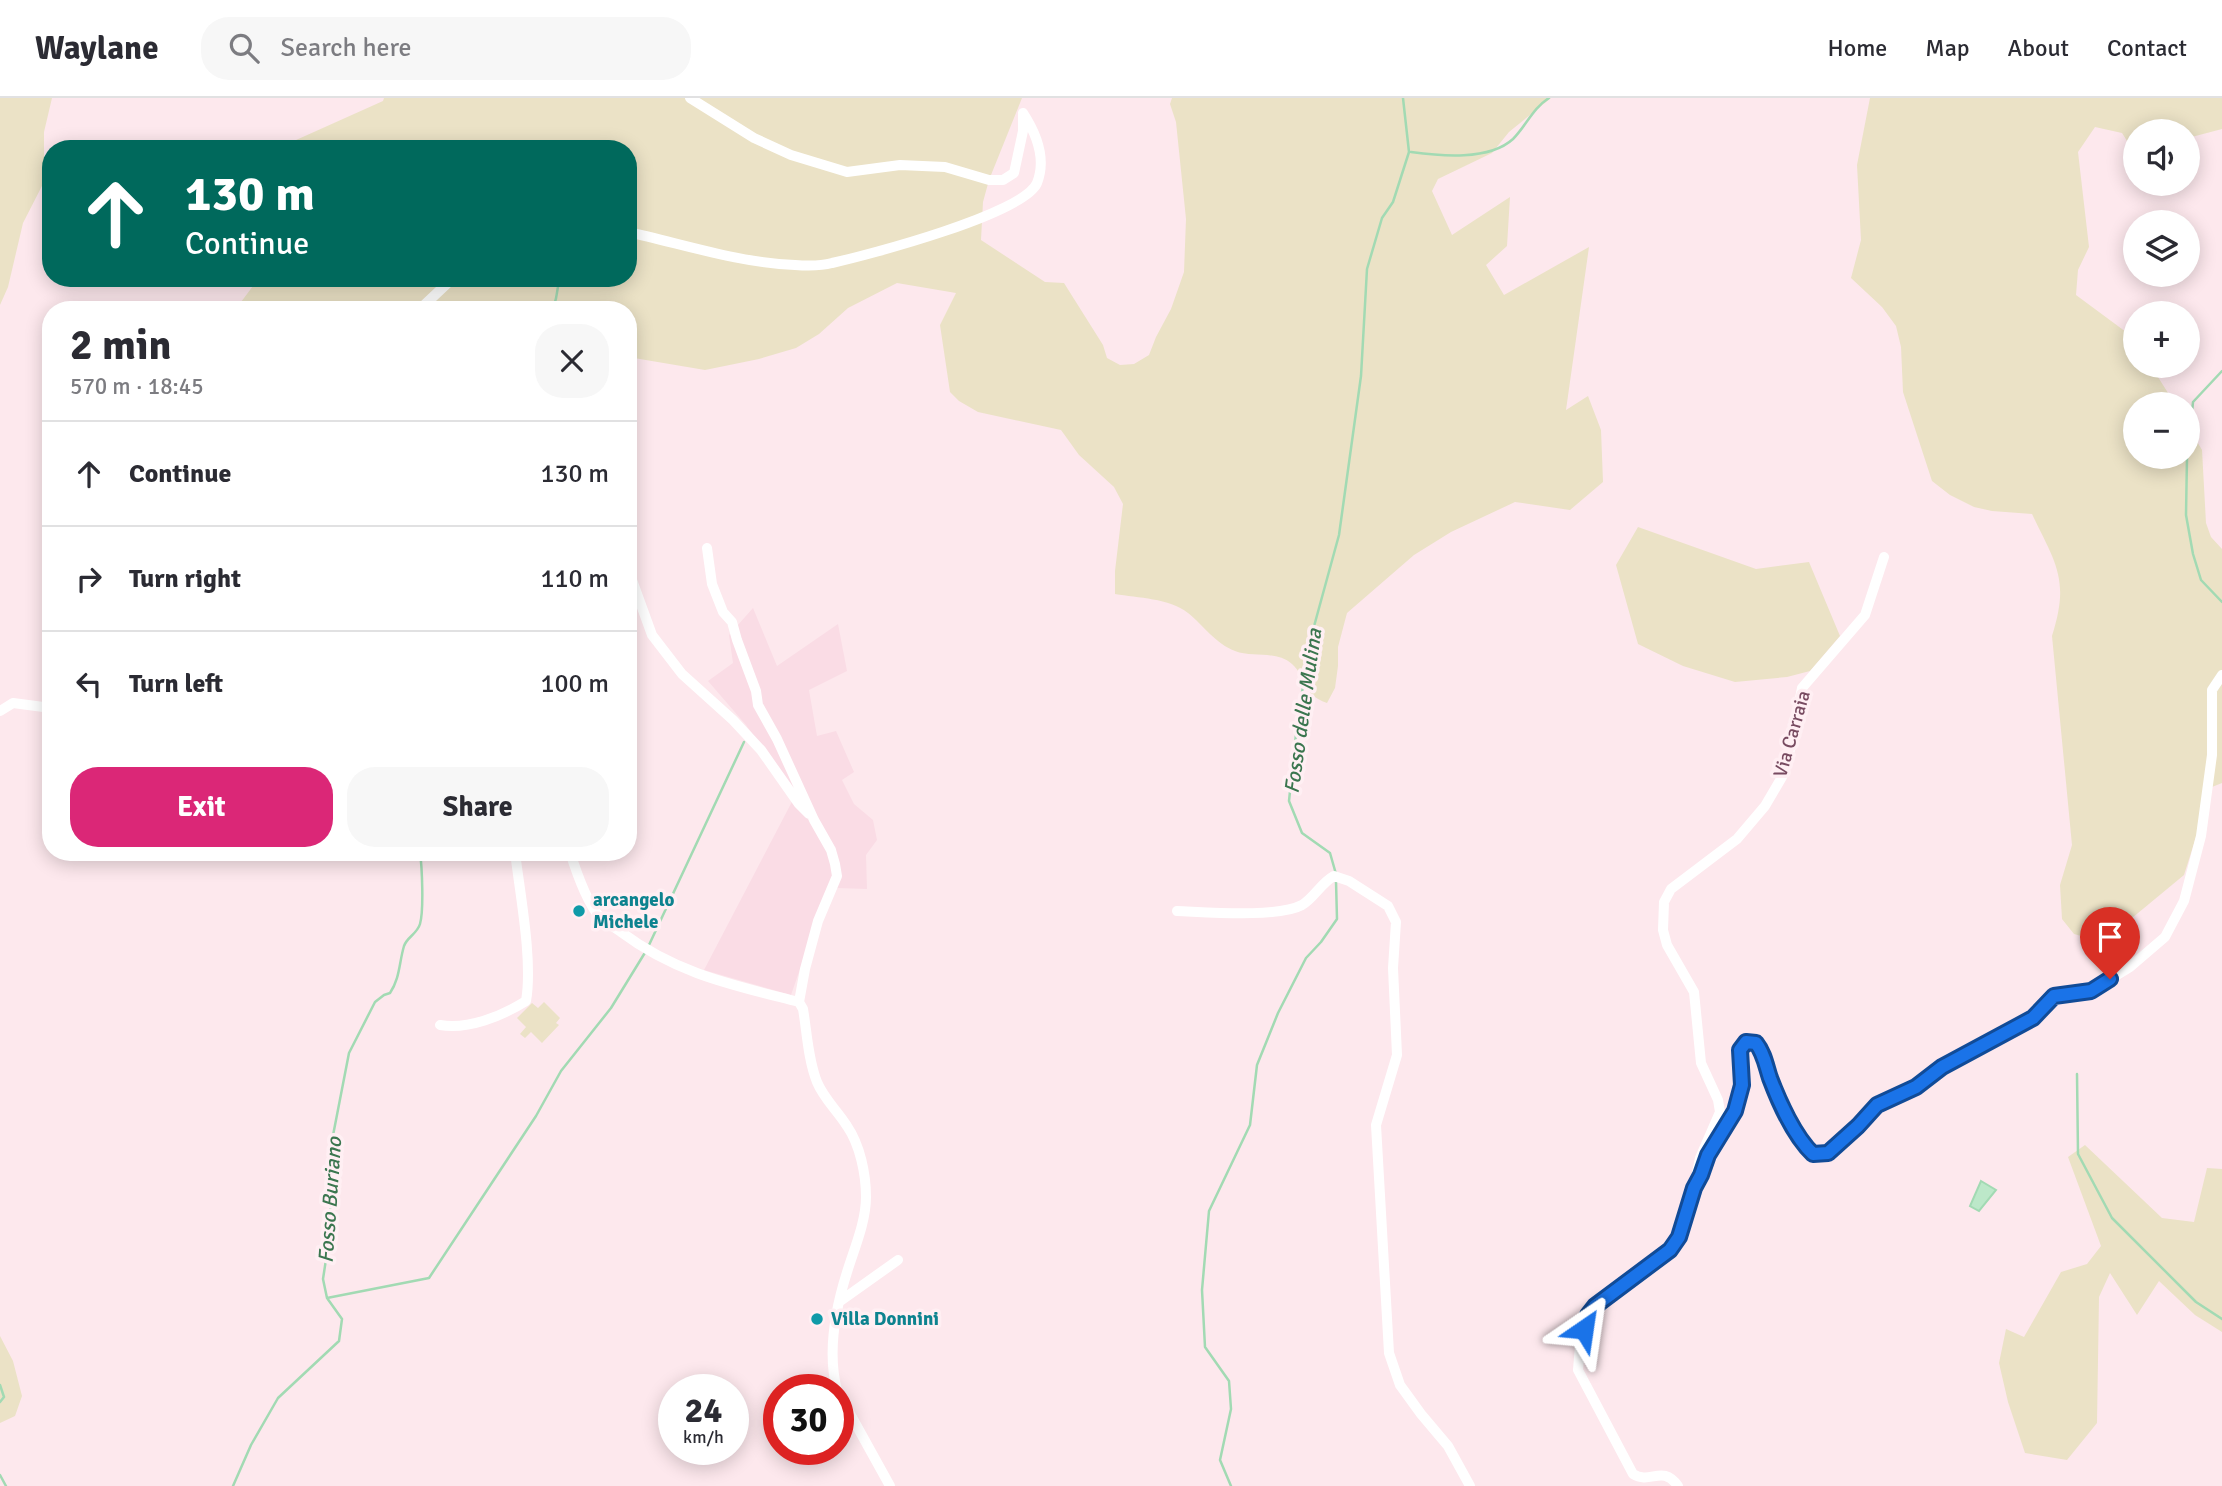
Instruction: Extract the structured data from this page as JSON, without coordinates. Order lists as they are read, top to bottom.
{
  "streets": {
    "street": ["Via Carraia"]
  },
  "water": ["Fosso delle Mulina", "Fosso Buriano"],
  "places": ["arcangelo Michele", "Villa Donnini"],
  "page": {
    "header": "Waylane",
    "search": "Search here",
    "nav": [
      "Home",
      "Map",
      "About",
      "Contact"
    ],
    "map_buttons": ["+", "−"],
    "turn": ["130 m", "Continue"],
    "heading": ["2 min", "570 m · 18:45"],
    "list": [
      {
        "name": "Continue",
        "value": "130 m"
      },
      {
        "name": "Turn right",
        "value": "110 m"
      },
      {
        "name": "Turn left",
        "value": "100 m"
      }
    ],
    "buttons": ["Exit", "Share"],
    "speed": "24 km/h",
    "limit": "30"
  }
}
